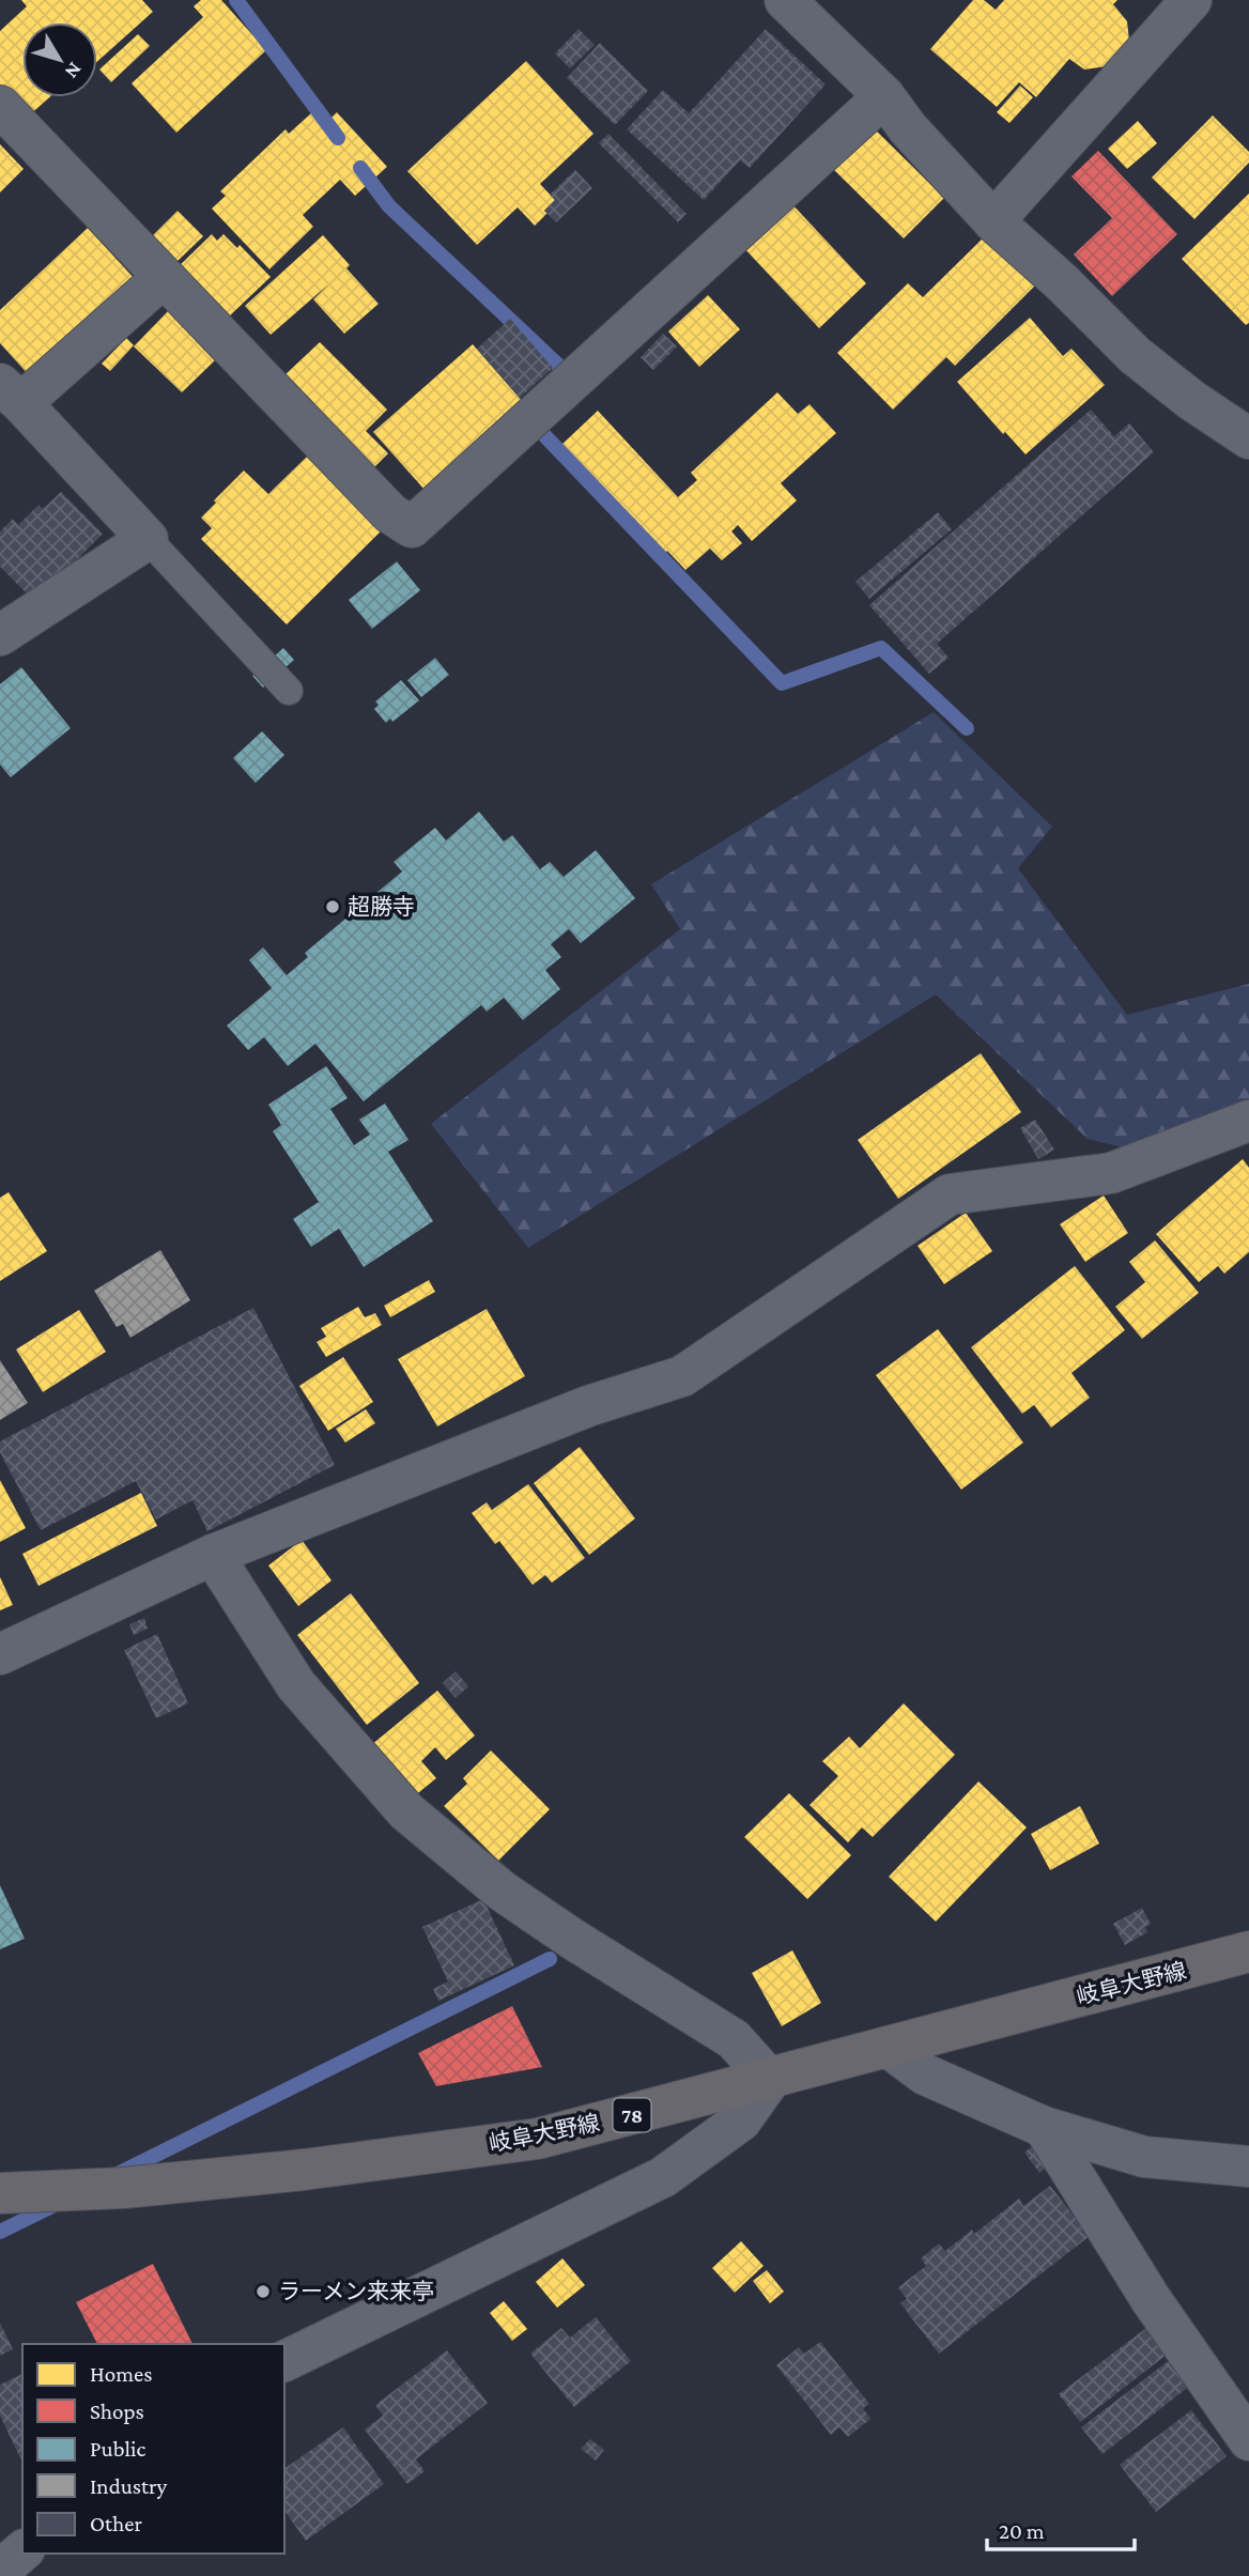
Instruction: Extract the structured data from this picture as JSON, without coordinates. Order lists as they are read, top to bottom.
{
  "streets": {
    "main road": ["岐阜大野線", "78"]
  },
  "places": ["超勝寺", "ラーメン来来亭"],
  "legend": [
    "Homes",
    "Shops",
    "Public",
    "Industry",
    "Other"
  ],
  "scale_bar": "20 m",
  "north": "bottom right"
}
